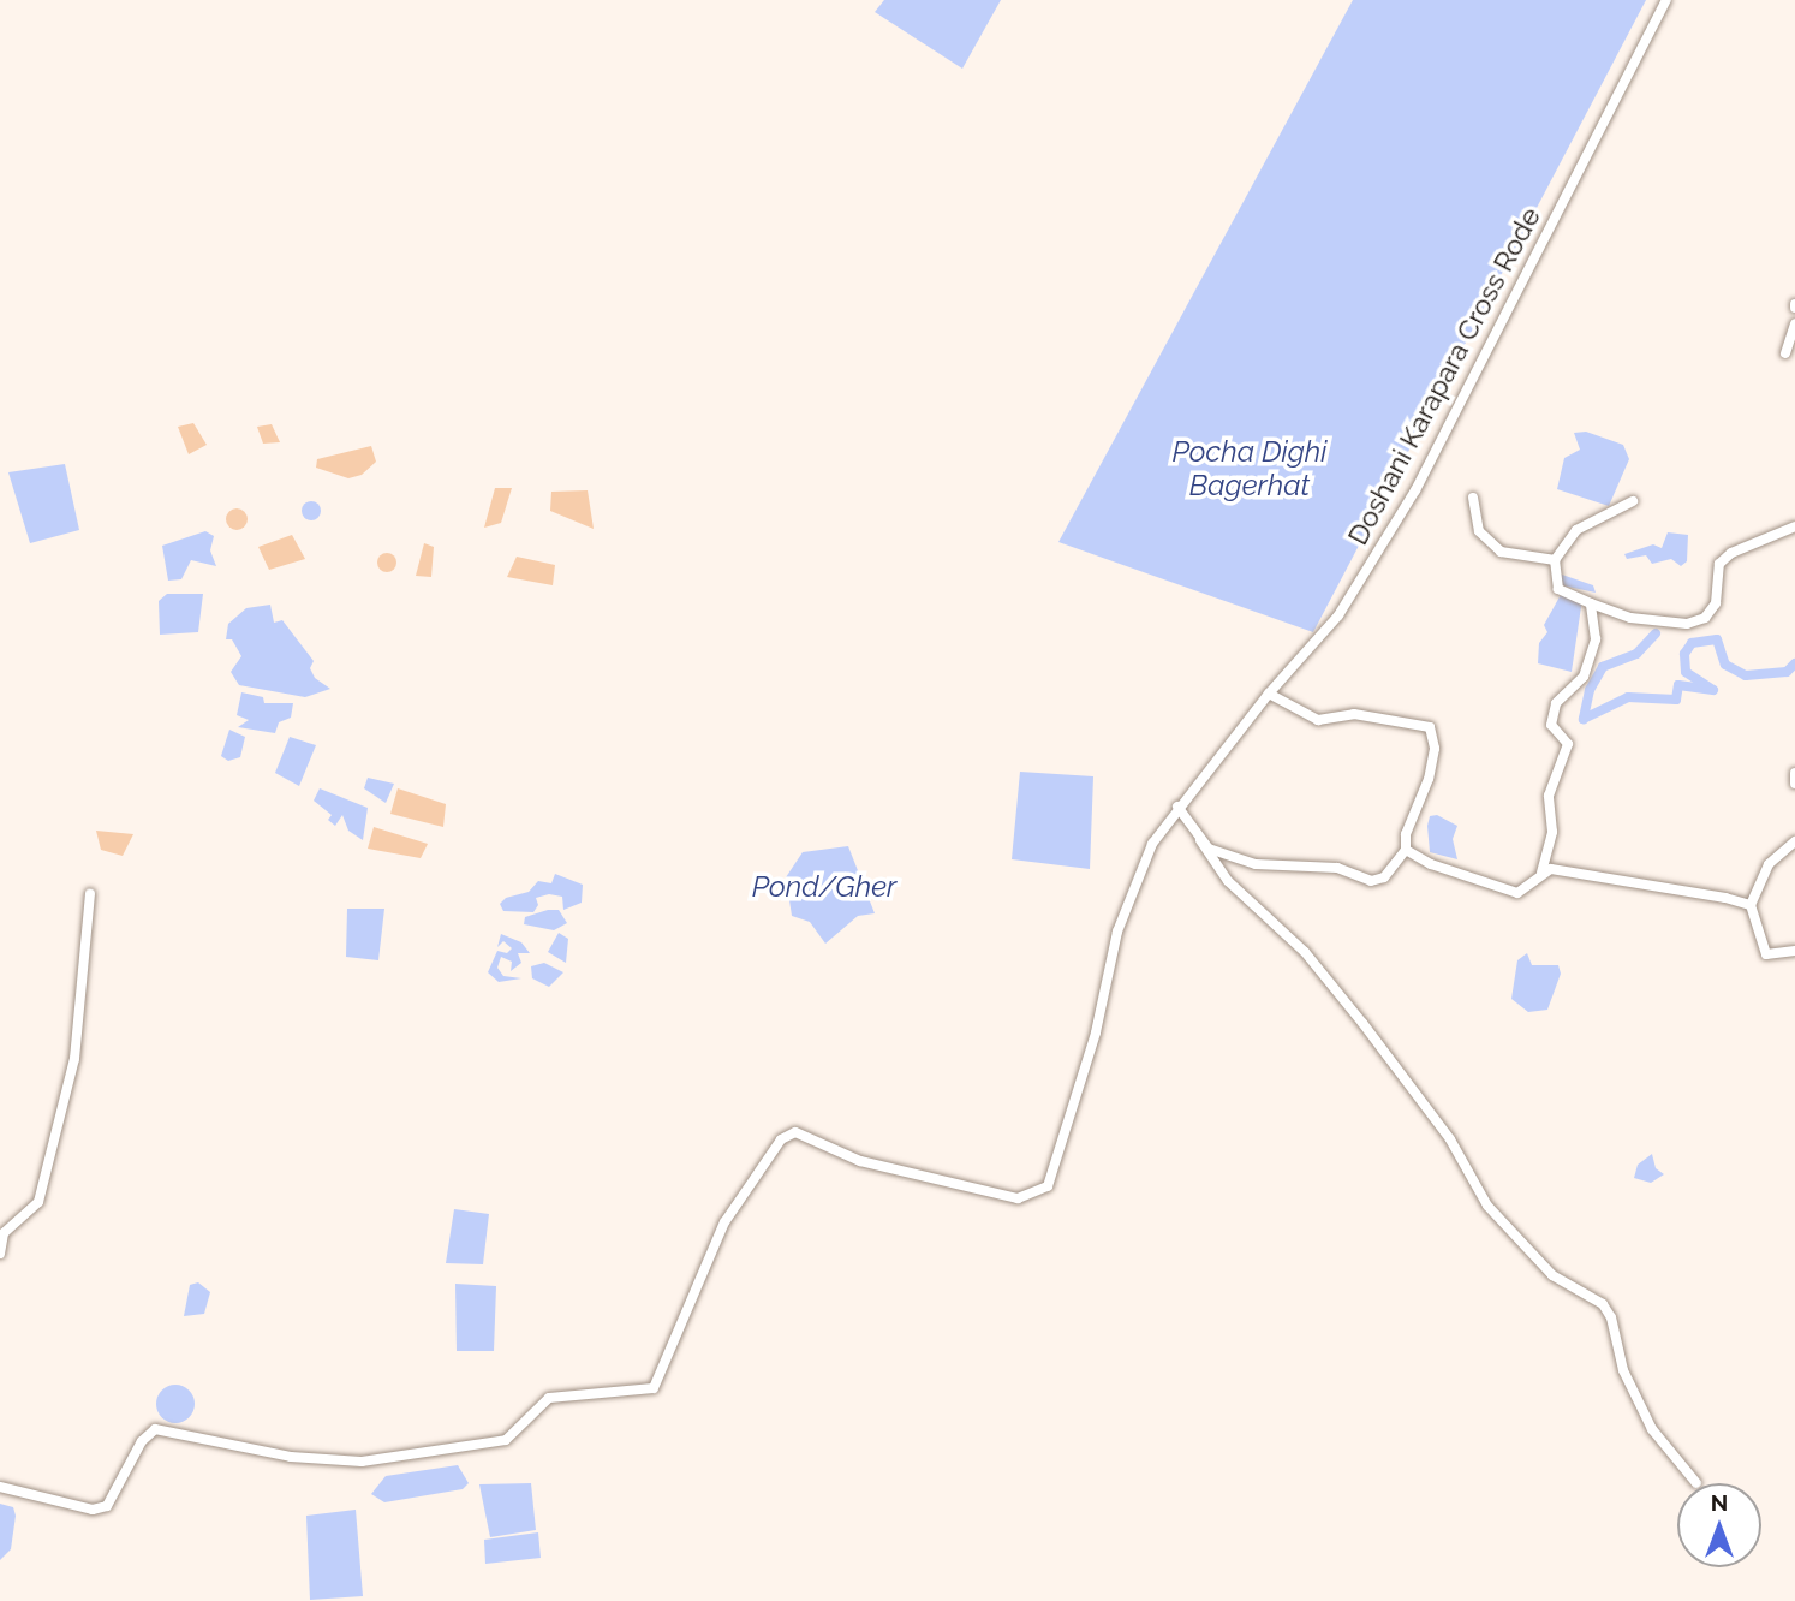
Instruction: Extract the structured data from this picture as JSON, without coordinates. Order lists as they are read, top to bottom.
{
  "streets": {
    "street": ["Doshani Karapara Cross Rode"]
  },
  "water": ["Pocha Dighi Bagerhat", "Pond/Gher"],
  "north": "top"
}
